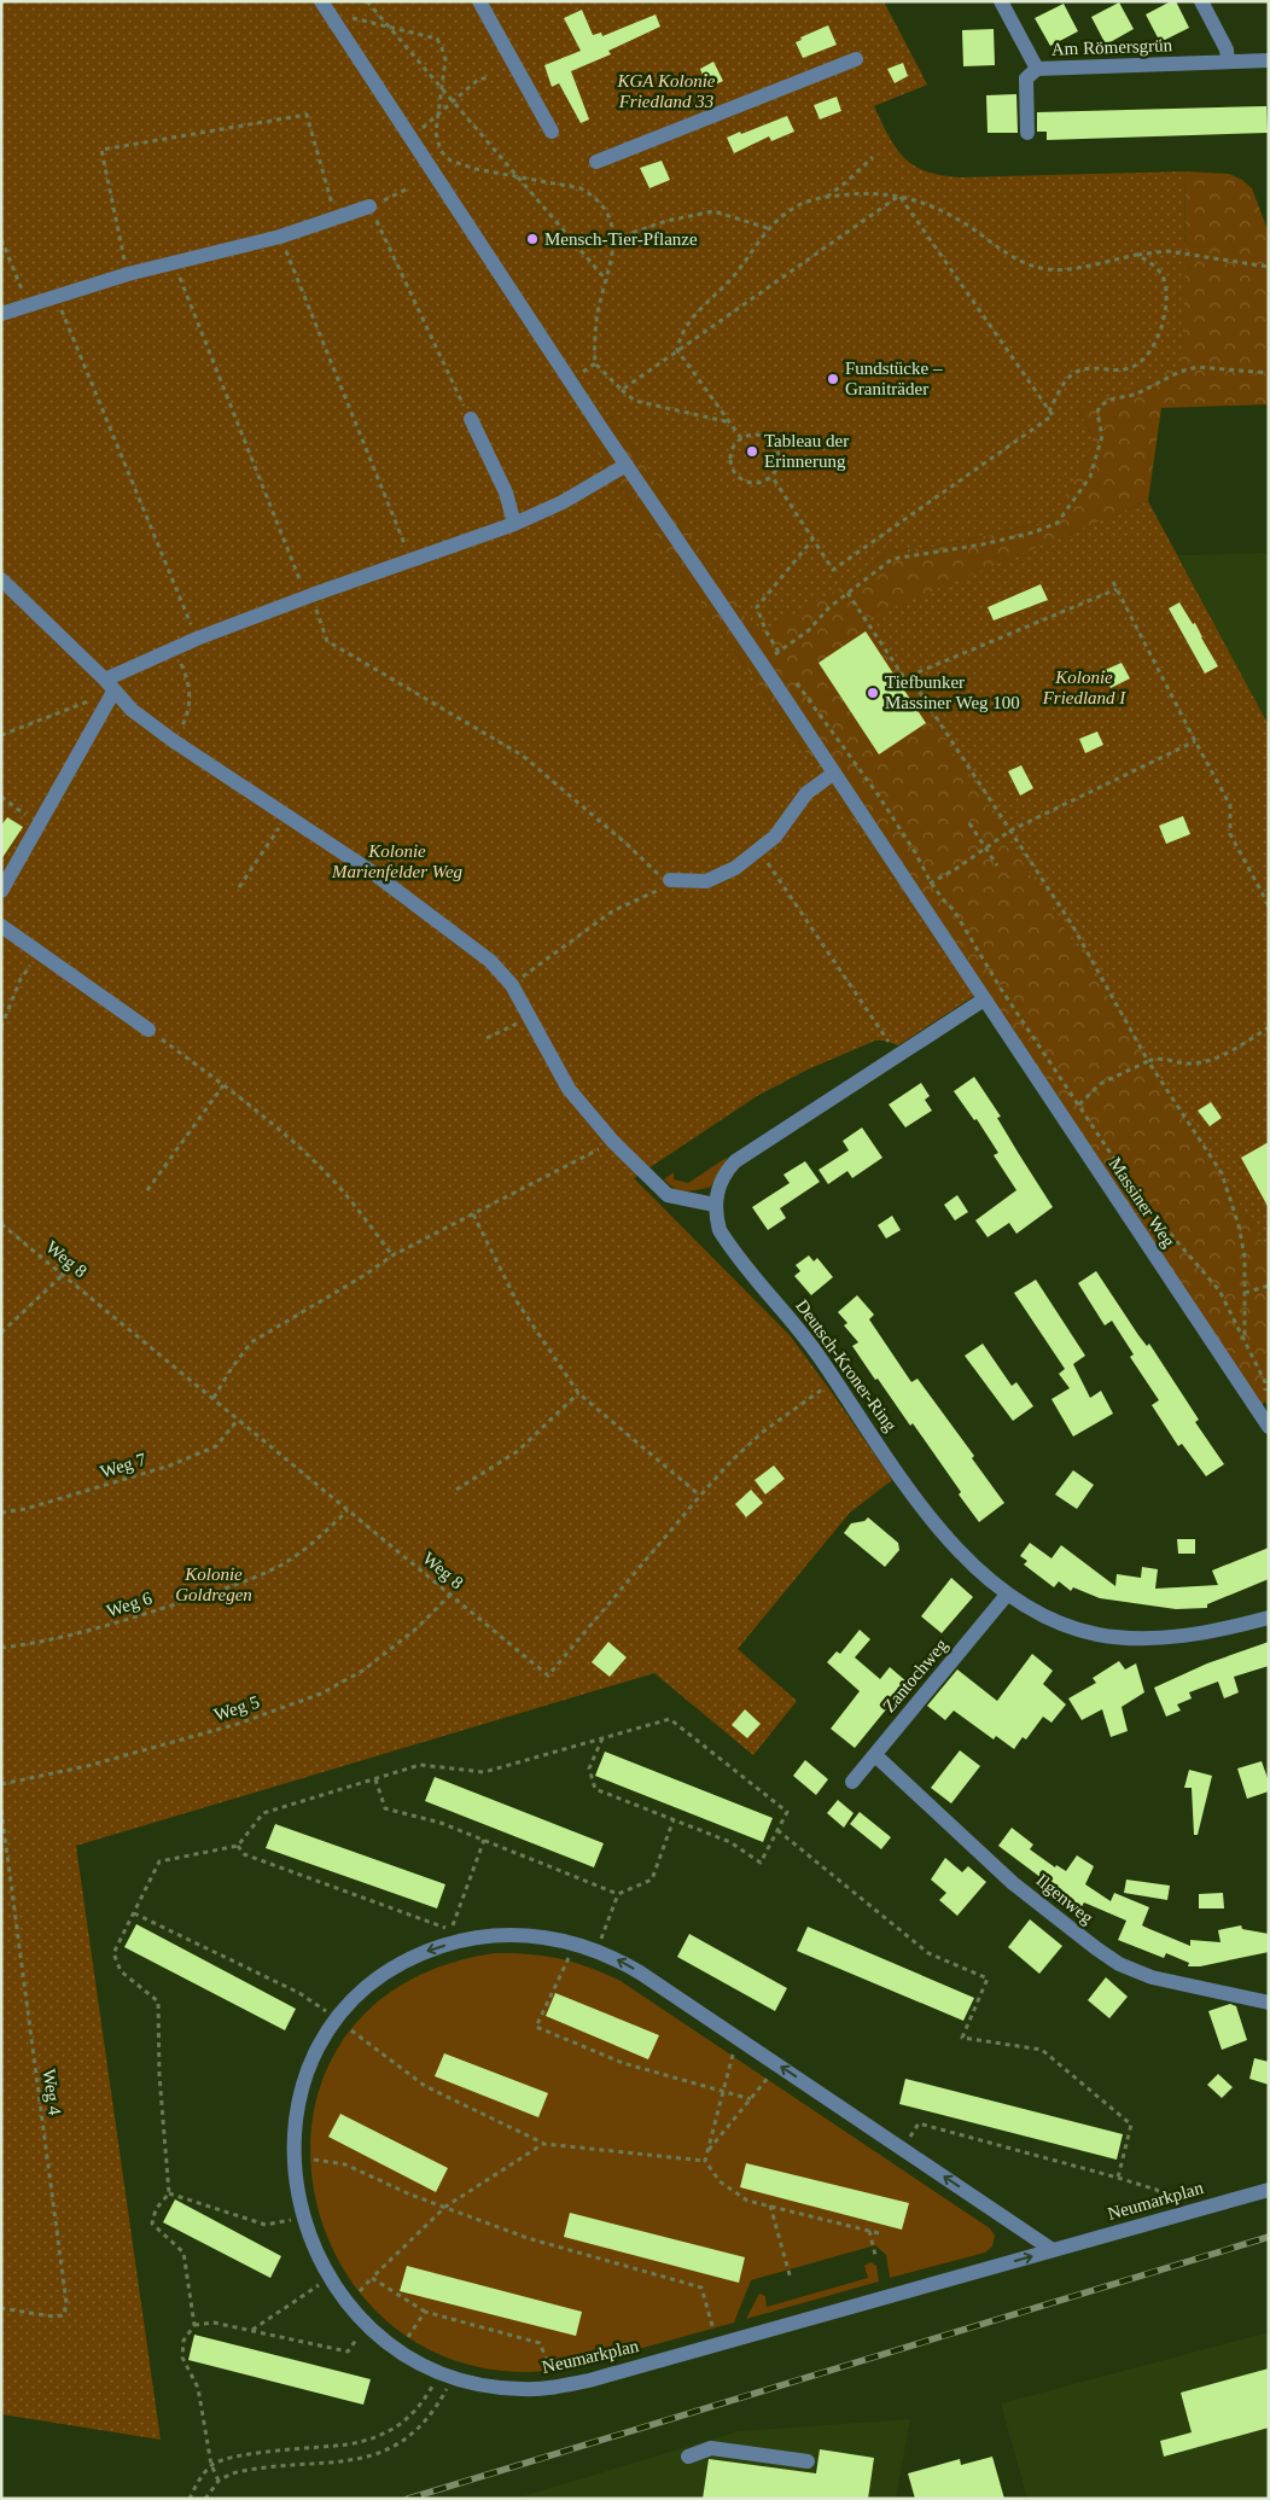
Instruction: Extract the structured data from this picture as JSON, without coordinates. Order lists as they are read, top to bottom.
{
  "streets": {
    "street": [
      "Am Römersgrün",
      "Massiner Weg",
      "Deutsch-Kroner-Ring",
      "Zantochweg",
      "Ilgenweg",
      "Neumarkplan"
    ],
    "path": [
      "Weg 8",
      "Weg 7",
      "Weg 6",
      "Weg 5",
      "Weg 4"
    ]
  },
  "crossings": [
    ["Massiner Weg", "Deutsch-Kroner-Ring"],
    ["Weg 8", "Deutsch-Kroner-Ring"],
    ["Weg 8", "Weg 7"],
    ["Weg 8", "Weg 6"],
    ["Weg 8", "Weg 5"],
    ["Deutsch-Kroner-Ring", "Zantochweg"],
    ["Zantochweg", "Ilgenweg"]
  ],
  "parks": [
    "KGA Kolonie Friedland 33",
    "Kolonie Friedland I",
    "Kolonie Marienfelder Weg",
    "Kolonie Goldregen"
  ],
  "places": [
    "Mensch-Tier-Pflanze",
    "Fundstücke – Graniträder",
    "Tableau der Erinnerung",
    "Tiefbunker Massiner Weg 100"
  ]
}
